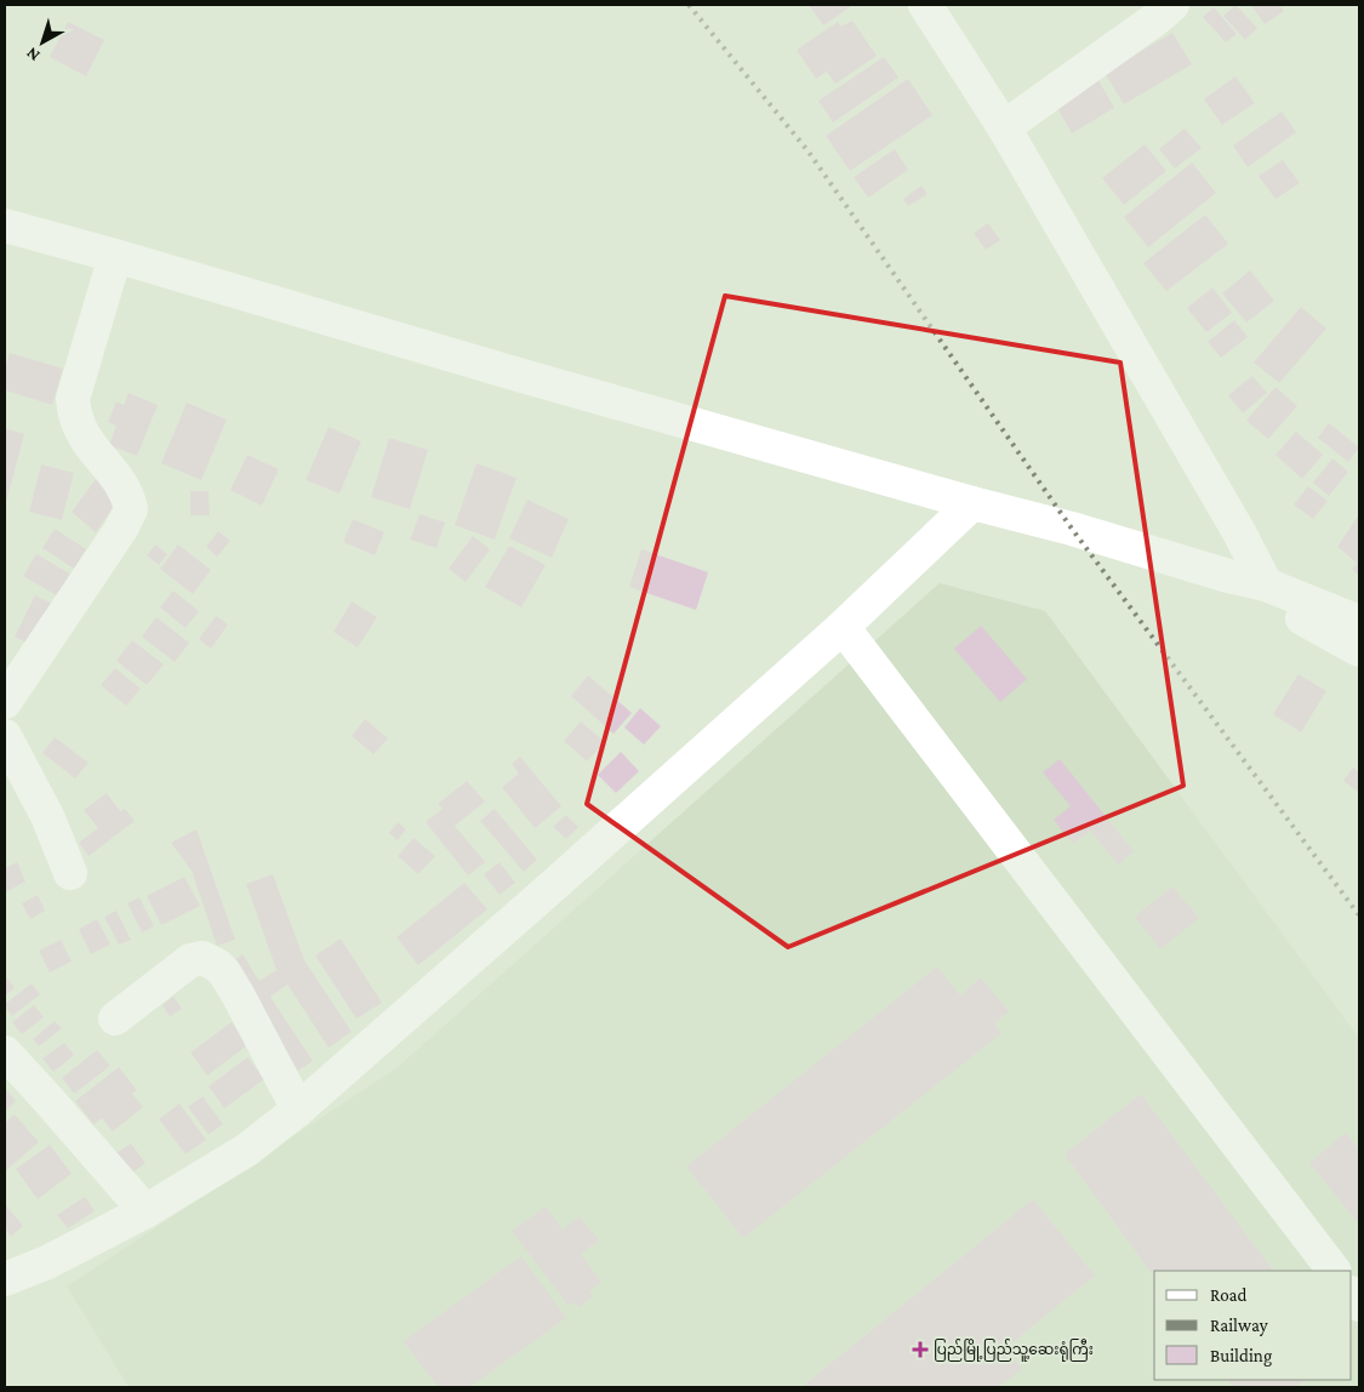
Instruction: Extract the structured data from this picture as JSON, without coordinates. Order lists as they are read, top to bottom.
{
  "places": {
    "health": ["ပြည်မြို့ပြည်သူ့ဆေးရုံကြီး"]
  },
  "legend": ["Road", "Railway", "Building"],
  "north": "bottom left"
}
